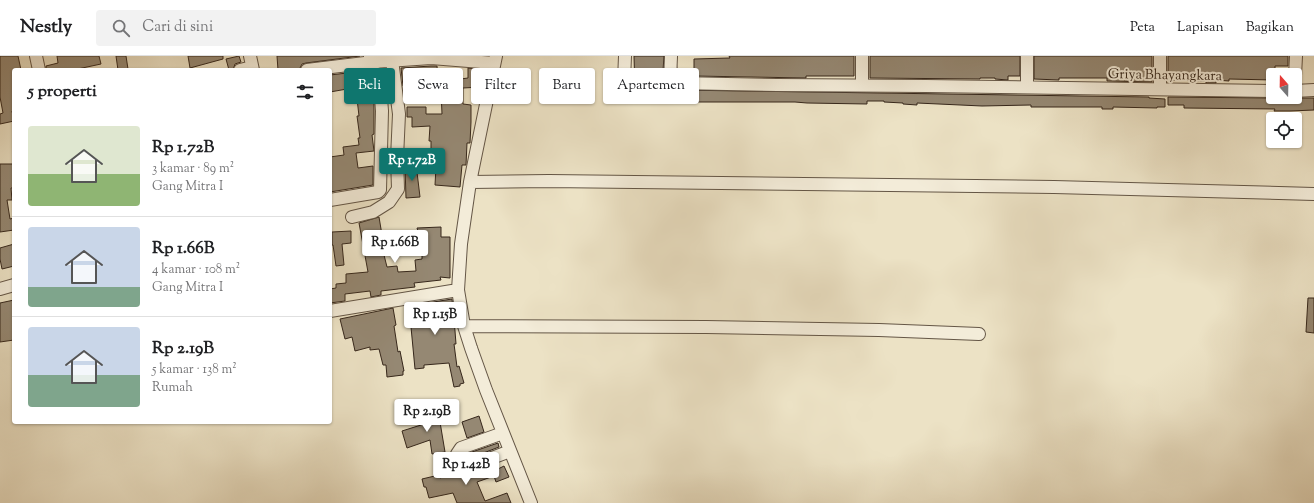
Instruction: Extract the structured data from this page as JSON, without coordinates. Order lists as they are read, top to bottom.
{
  "streets": {
    "street": ["Griya Bhayangkara"]
  },
  "north": "top",
  "page": {
    "header": "Nestly",
    "search": "Cari di sini",
    "nav": ["Peta", "Lapisan", "Bagikan"],
    "chip": [
      "Beli",
      "Sewa",
      "Filter",
      "Baru",
      "Apartemen"
    ],
    "heading": "5 properti",
    "list": [
      {
        "name": "Rp 1.72B",
        "note": "3 kamar · 89 m² · Gang Mitra I"
      },
      {
        "name": "Rp 1.66B",
        "note": "4 kamar · 108 m² · Gang Mitra I"
      },
      {
        "name": "Rp 2.19B",
        "note": "5 kamar · 138 m² · Rumah"
      }
    ],
    "price": [
      "Rp 1.72B",
      "Rp 1.66B",
      "Rp 1.15B",
      "Rp 2.19B",
      "Rp 1.42B"
    ]
  }
}
